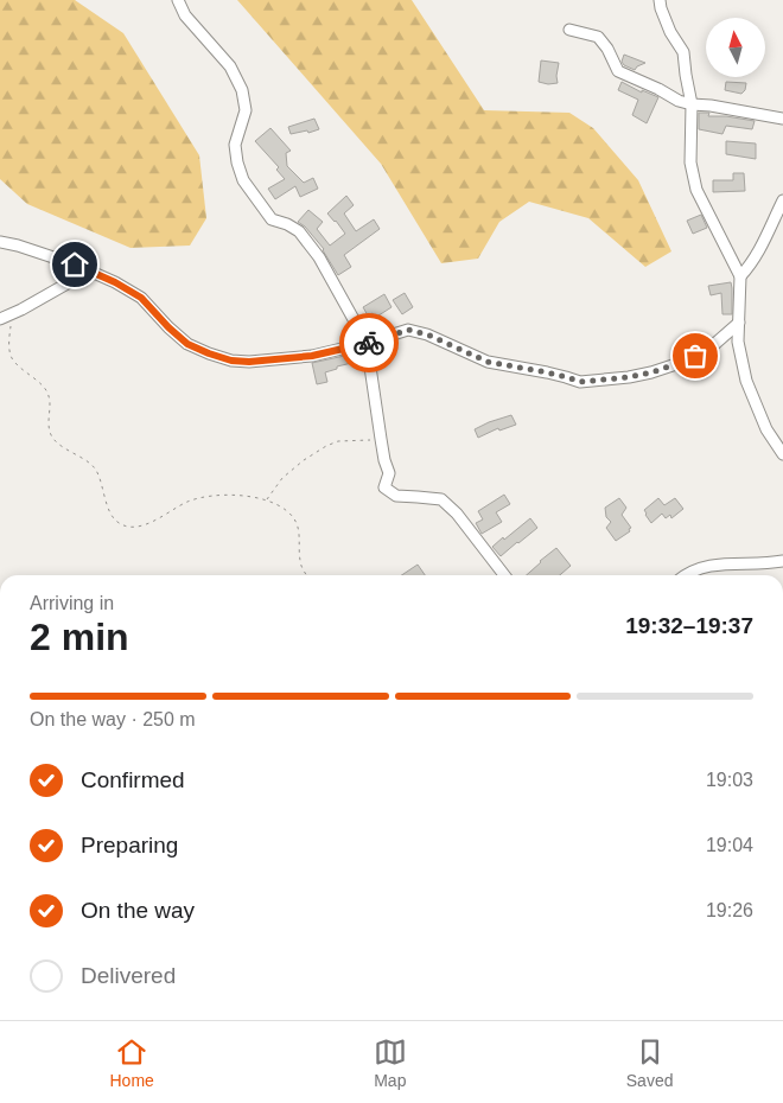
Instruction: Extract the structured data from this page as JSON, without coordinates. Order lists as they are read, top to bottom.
{
  "north": "top",
  "page": {
    "heading": ["2 min", "Arriving in", "19:32–19:37"],
    "bar": "On the way · 250 m",
    "list": [
      ["Confirmed", "19:03"],
      ["Preparing", "19:04"],
      ["On the way", "19:26"],
      "Delivered"
    ],
    "tabs": ["Home", "Map", "Saved"]
  }
}
